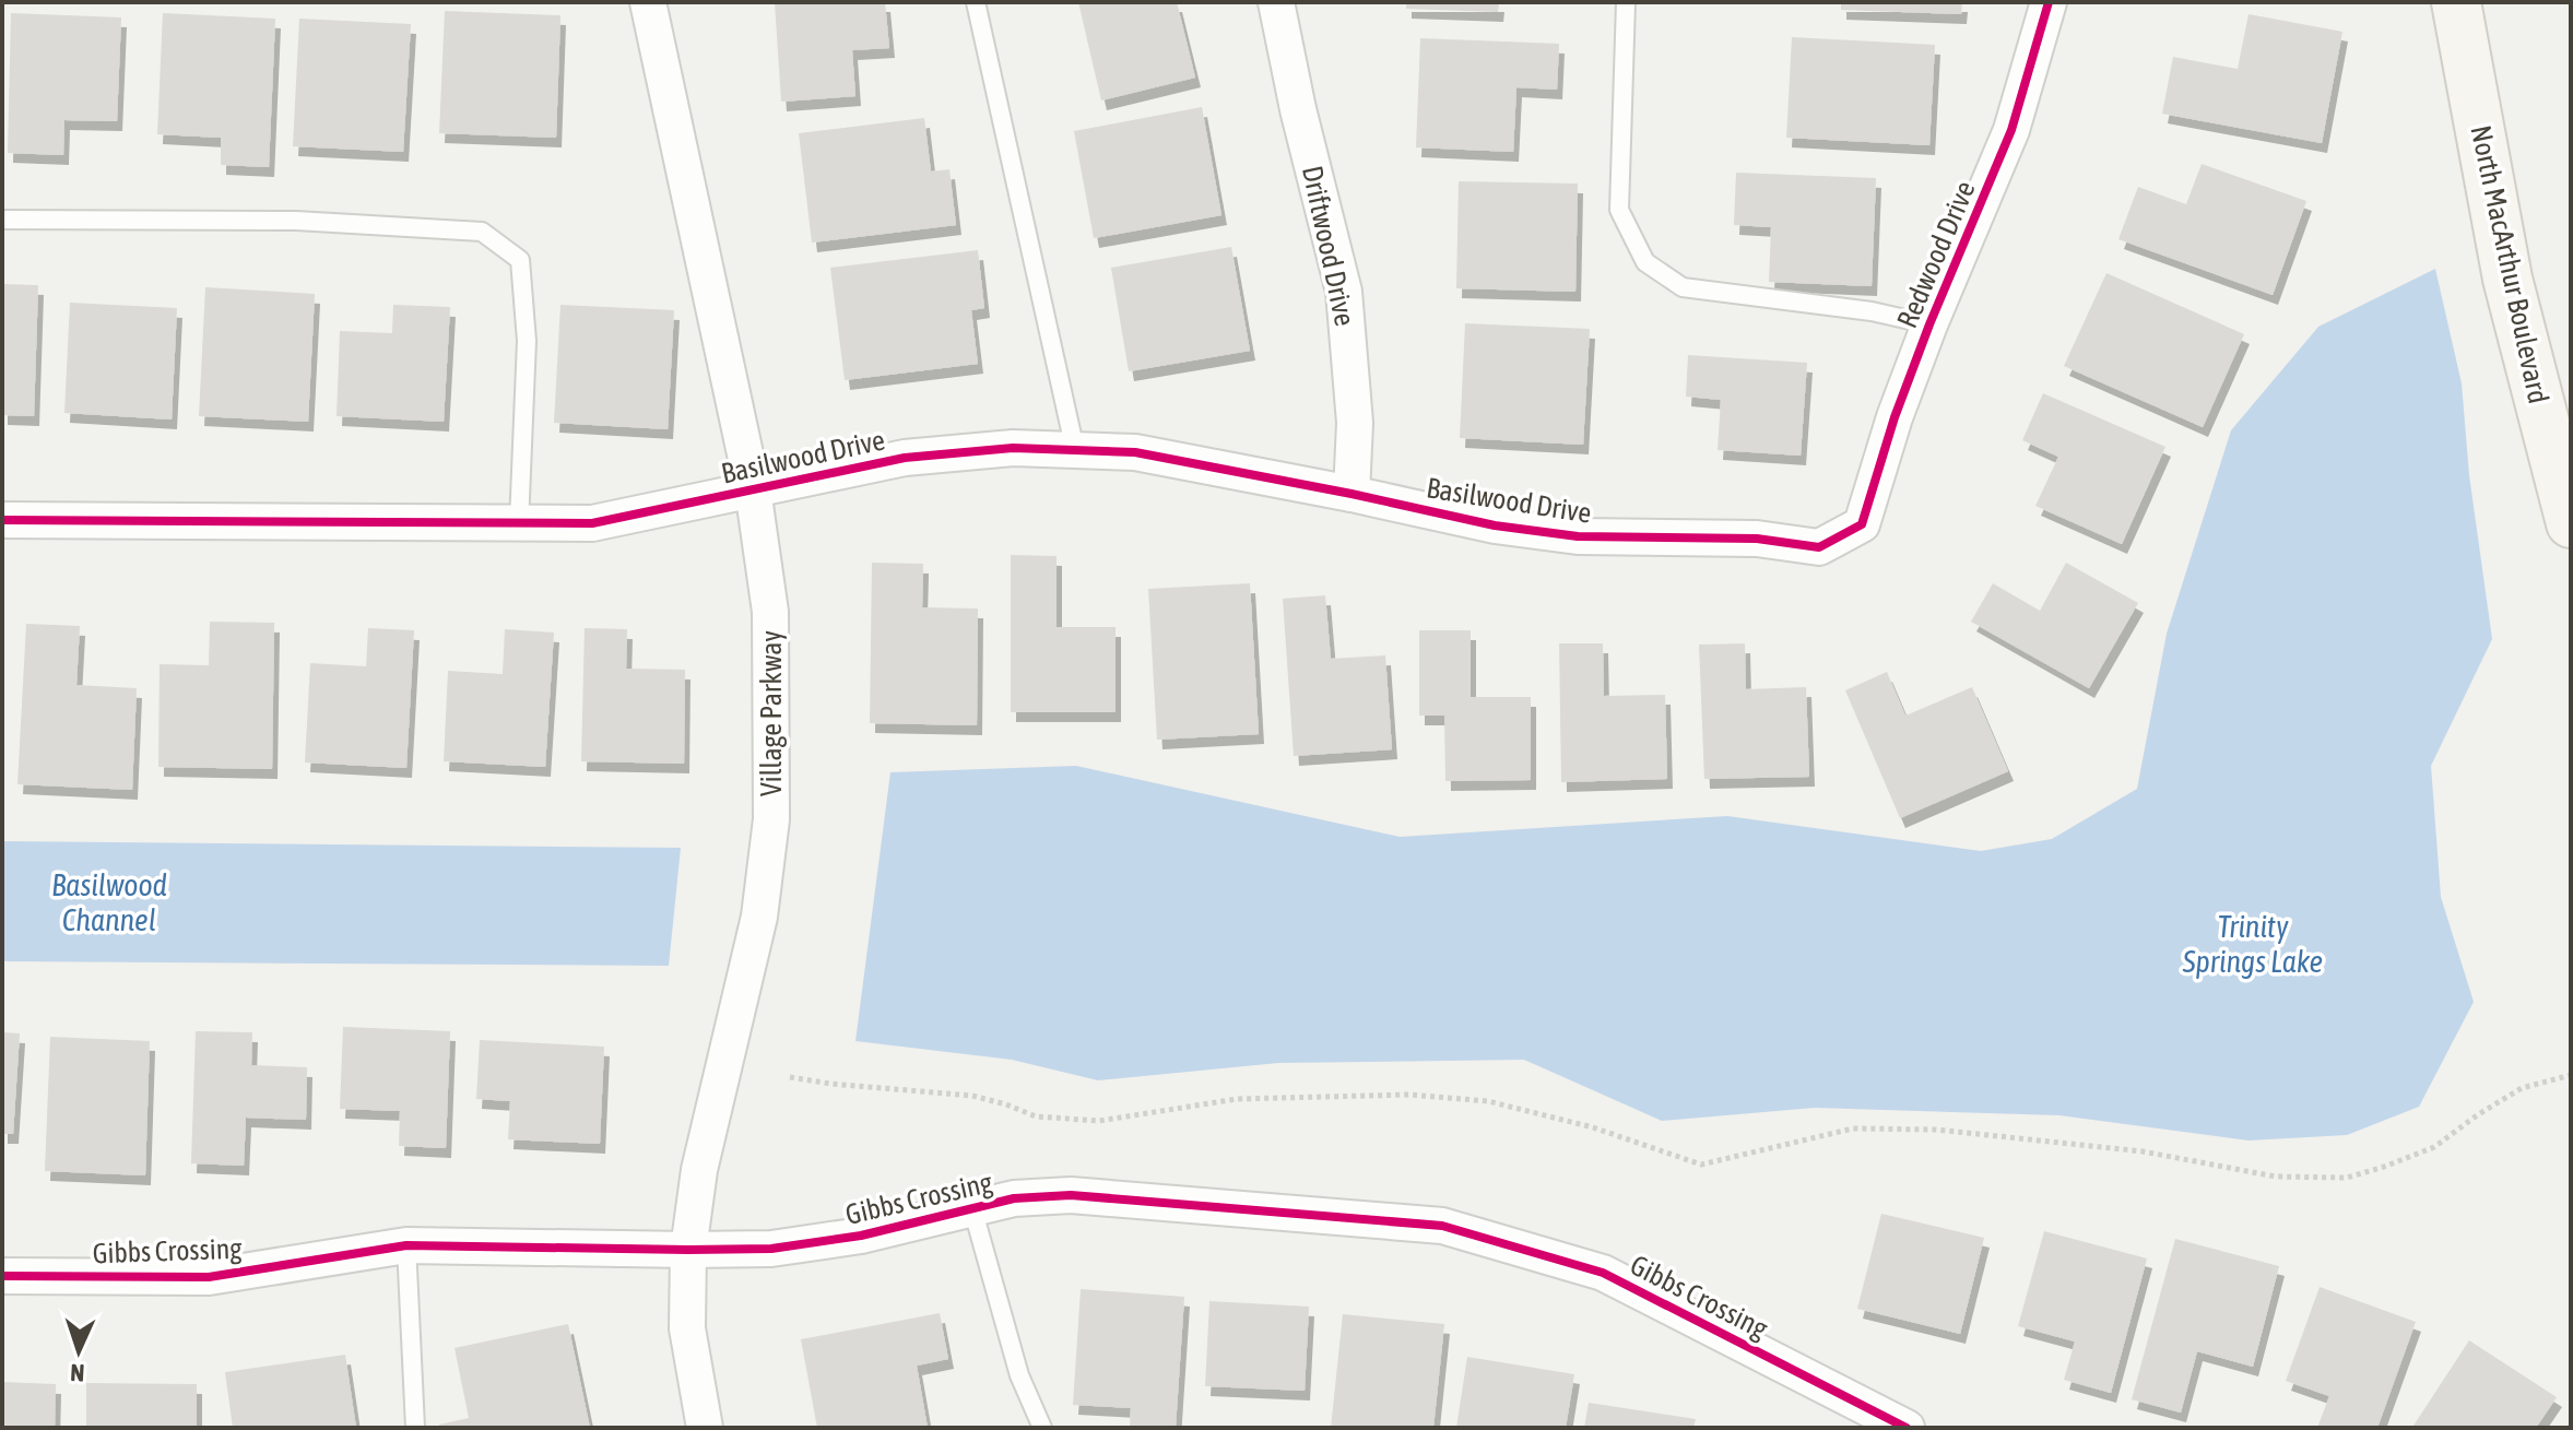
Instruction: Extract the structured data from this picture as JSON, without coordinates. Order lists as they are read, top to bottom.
{
  "streets": {
    "main road": ["North MacArthur Boulevard"],
    "street": [
      "Driftwood Drive",
      "Redwood Drive",
      "Basilwood Drive",
      "Village Parkway",
      "Gibbs Crossing"
    ]
  },
  "crossings": [
    ["Driftwood Drive", "Basilwood Drive"],
    ["Redwood Drive", "Basilwood Drive"],
    ["Basilwood Drive", "Village Parkway"],
    ["Village Parkway", "Gibbs Crossing"]
  ],
  "water": ["Basilwood Channel", "Trinity Springs Lake"],
  "north": "bottom"
}
